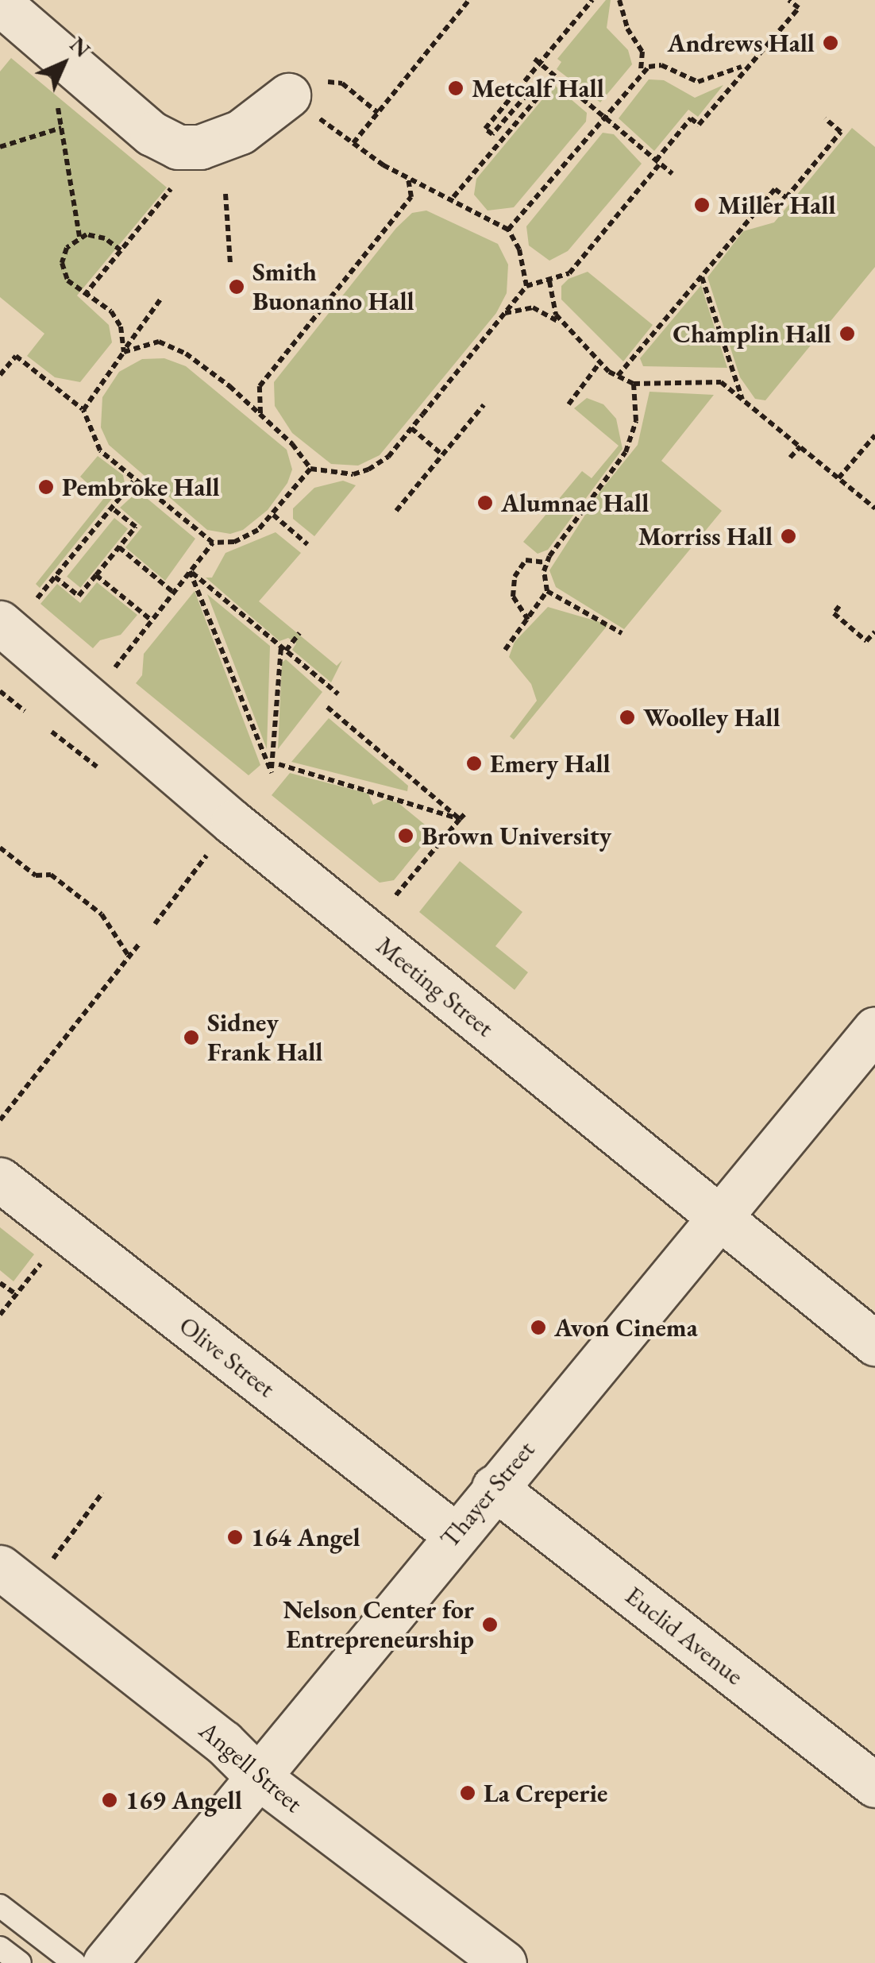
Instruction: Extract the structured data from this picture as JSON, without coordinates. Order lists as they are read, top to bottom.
{
  "streets": {
    "street": [
      "Meeting Street",
      "Olive Street",
      "Thayer Street",
      "Euclid Avenue",
      "Angell Street"
    ]
  },
  "crossings": [
    ["Meeting Street", "Thayer Street"],
    ["Olive Street", "Thayer Street"],
    ["Thayer Street", "Euclid Avenue"],
    ["Thayer Street", "Angell Street"]
  ],
  "places": [
    "Andrews Hall",
    "Metcalf Hall",
    "Miller Hall",
    "Smith Buonanno Hall",
    "Champlin Hall",
    "Pembroke Hall",
    "Alumnae Hall",
    "Morriss Hall",
    "Woolley Hall",
    "Emery Hall",
    "Brown University",
    "Sidney Frank Hall",
    "Avon Cinema",
    "164 Angel",
    "Nelson Center for Entrepreneurship",
    "La Creperie",
    "169 Angell"
  ],
  "north": "top right"
}
